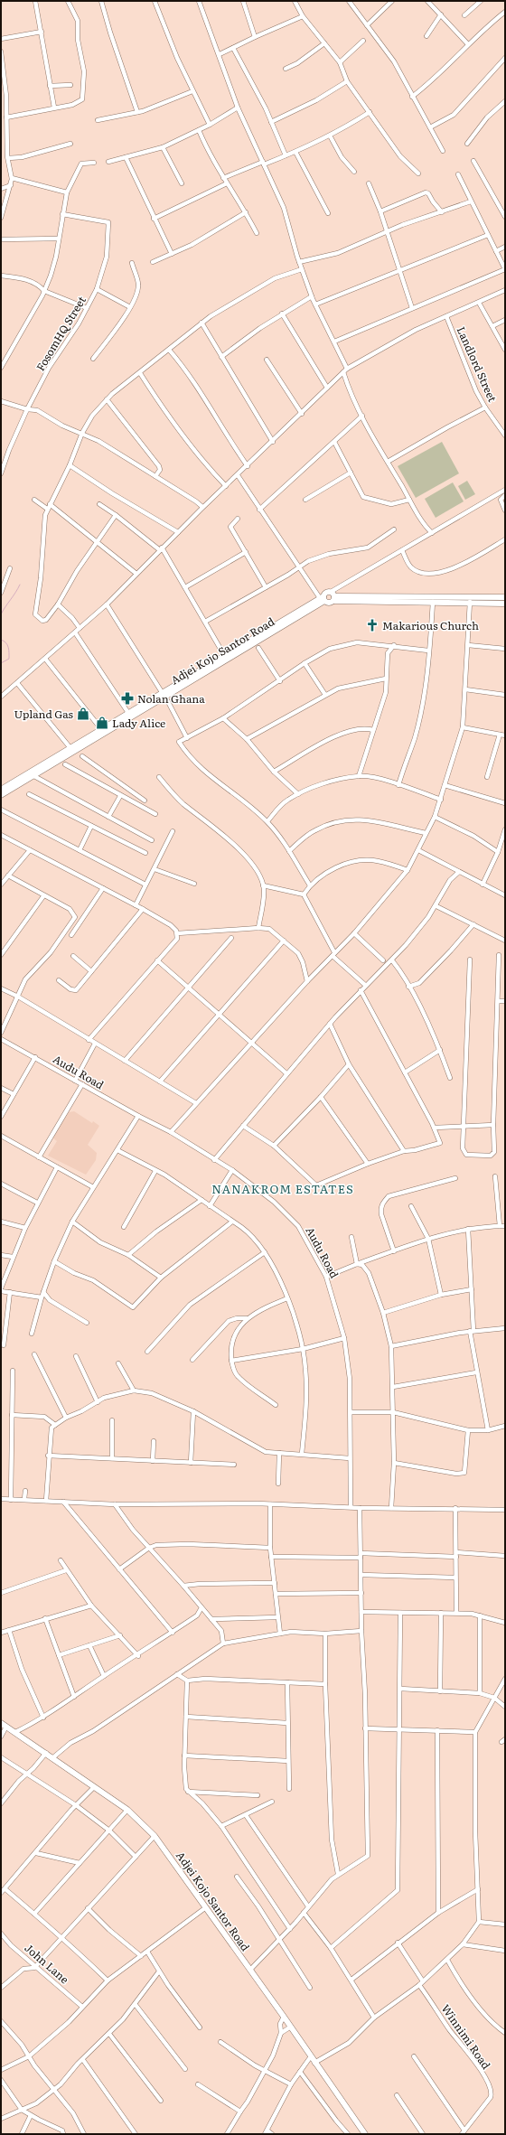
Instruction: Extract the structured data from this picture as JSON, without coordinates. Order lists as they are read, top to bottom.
{
  "streets": {
    "street": [
      "FosomHQ Street",
      "Landlord Street",
      "Adjei Kojo Santor Road",
      "Audu Road",
      "John Lane",
      "Winnimi Road"
    ]
  },
  "districts": ["NANAKROM ESTATES"],
  "places": {
    "church": ["Makarious Church"],
    "pharmacy": ["Nolan Ghana"],
    "shop": ["Upland Gas", "Lady Alice"]
  }
}
